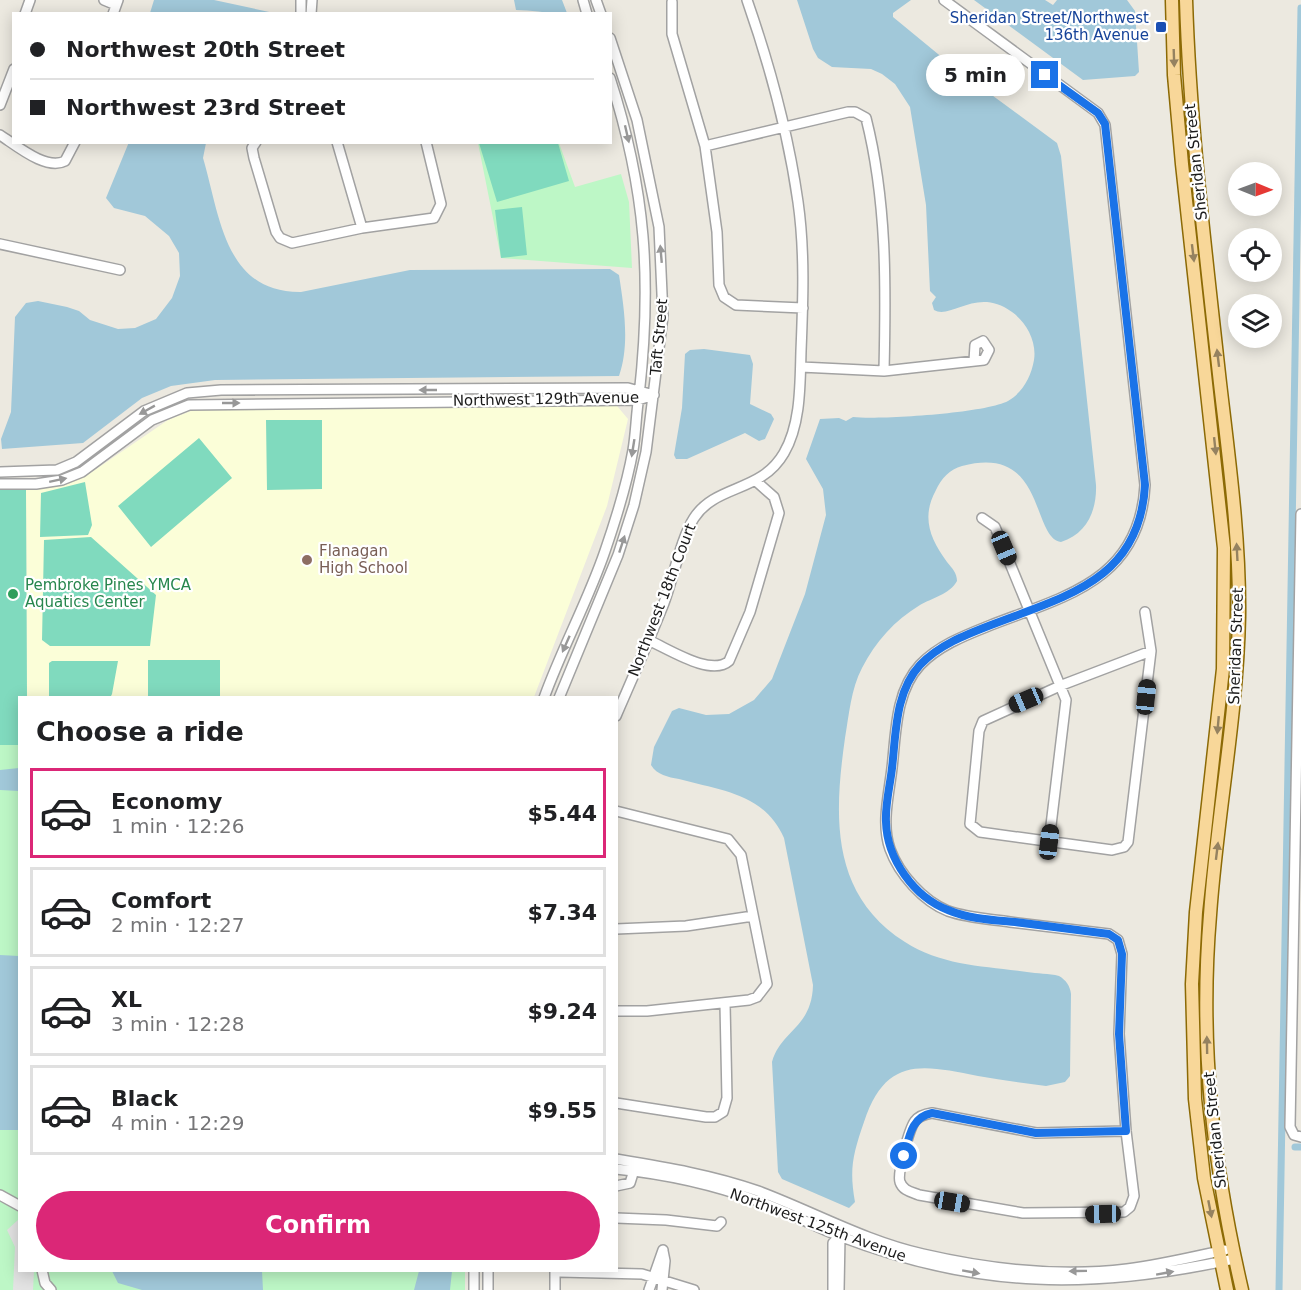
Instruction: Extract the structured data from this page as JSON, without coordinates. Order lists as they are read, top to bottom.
{
  "streets": {
    "main road": ["Sheridan Street"],
    "street": [
      "Taft Street",
      "Northwest 129th Avenue",
      "Northwest 18th Court",
      "Northwest 125th Avenue"
    ]
  },
  "crossings": [
    ["Sheridan Street", "Northwest 125th Avenue"],
    ["Taft Street", "Northwest 129th Avenue"]
  ],
  "places": {
    "transit": ["Sheridan Street/Northwest 136th Avenue"],
    "other": ["Flanagan High School", "Pembroke Pines YMCA Aquatics Center"]
  },
  "north": "right",
  "page": {
    "banner": ["Northwest 20th Street", "Northwest 23rd Street"],
    "bubble": "5 min",
    "heading": "Choose a ride",
    "list": [
      {
        "name": "Economy",
        "note": "1 min · 12:26",
        "value": "$5.44"
      },
      {
        "name": "Comfort",
        "note": "2 min · 12:27",
        "value": "$7.34"
      },
      {
        "name": "XL",
        "note": "3 min · 12:28",
        "value": "$9.24"
      },
      {
        "name": "Black",
        "note": "4 min · 12:29",
        "value": "$9.55"
      }
    ],
    "buttons": "Confirm"
  }
}
